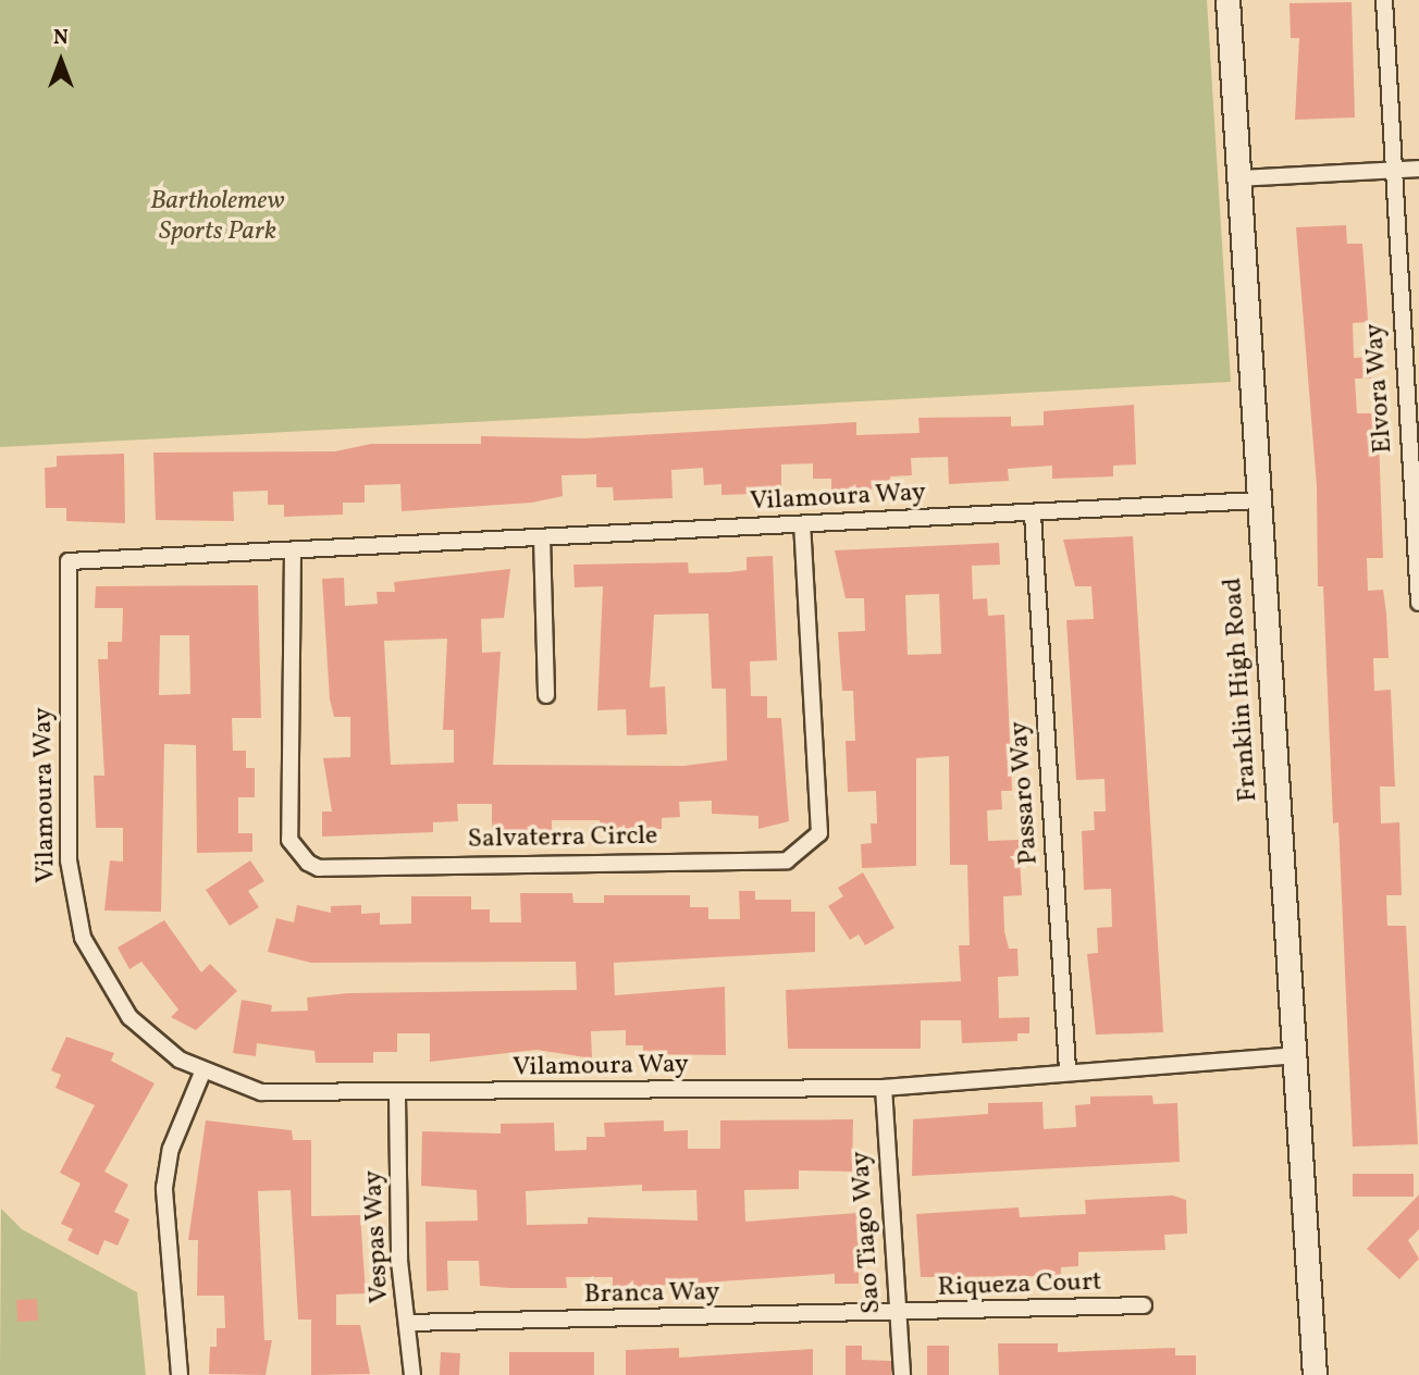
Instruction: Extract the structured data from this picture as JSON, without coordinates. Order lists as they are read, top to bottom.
{
  "streets": {
    "street": [
      "Elvora Way",
      "Vilamoura Way",
      "Franklin High Road",
      "Passaro Way",
      "Salvaterra Circle",
      "Sao Tiago Way",
      "Vespas Way",
      "Riqueza Court",
      "Branca Way"
    ]
  },
  "crossings": [
    ["Vilamoura Way", "Franklin High Road"],
    ["Vilamoura Way", "Passaro Way"],
    ["Vilamoura Way", "Salvaterra Circle"],
    ["Vilamoura Way", "Sao Tiago Way"],
    ["Vilamoura Way", "Vespas Way"],
    ["Sao Tiago Way", "Riqueza Court"],
    ["Sao Tiago Way", "Branca Way"],
    ["Vespas Way", "Branca Way"],
    ["Riqueza Court", "Branca Way"]
  ],
  "parks": ["Bartholemew Sports Park"],
  "north": "top"
}
